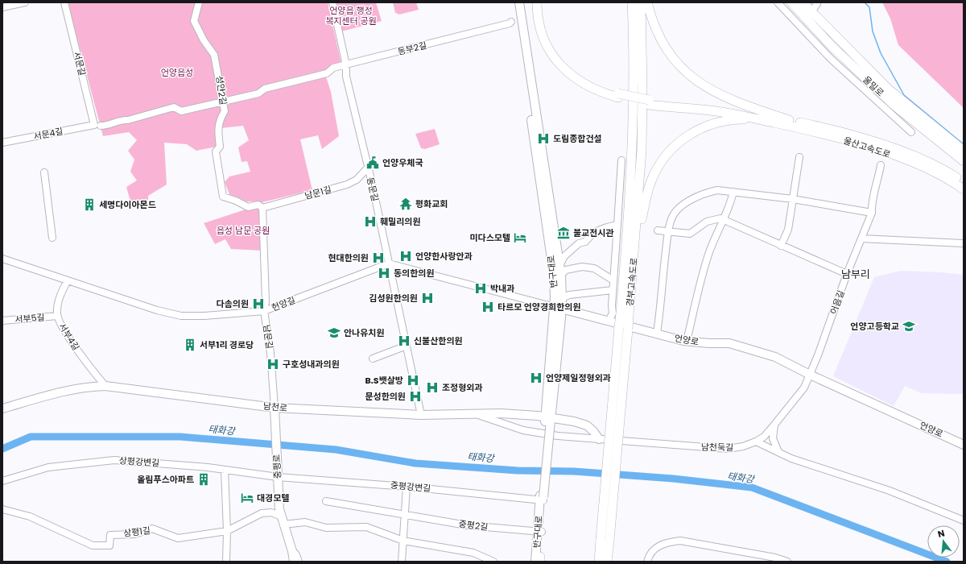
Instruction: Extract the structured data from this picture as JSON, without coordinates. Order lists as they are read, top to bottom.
{
  "streets": {
    "highway": ["울밀로", "울산고속도로", "경부고속도로"],
    "main road": [
      "반구대로",
      "언양로",
      "남천로",
      "중평로"
    ],
    "street": [
      "동부2길",
      "서문길",
      "성안2길",
      "서문4길",
      "동문길",
      "남문1길",
      "어음길",
      "헌양길",
      "서부5길",
      "서부4길",
      "남문길",
      "남천둑길",
      "상평강변길",
      "중평강변길",
      "중평2길",
      "상평1길"
    ]
  },
  "crossings": [
    ["동부2길", "성안2길"],
    ["동부2길", "서문4길"],
    ["동부2길", "동문길"],
    ["서문길", "서문4길"],
    ["성안2길", "서문4길"],
    ["성안2길", "남문1길"],
    ["성안2길", "남문길"],
    ["동문길", "남문1길"],
    ["동문길", "헌양길"],
    ["동문길", "남천로"],
    ["남문1길", "남문길"],
    ["반구대로", "언양로"],
    ["반구대로", "남천로"],
    ["반구대로", "중평강변길"],
    ["반구대로", "중평2길"],
    ["어음길", "언양로"],
    ["헌양길", "서부4길"],
    ["헌양길", "남문길"],
    ["서부5길", "서부4길"],
    ["서부4길", "남천로"],
    ["남문길", "남천로"],
    ["남문길", "중평로"],
    ["남천로", "남천둑길"],
    ["남천로", "중평로"],
    ["상평강변길", "중평로"],
    ["상평강변길", "중평강변길"],
    ["중평로", "중평강변길"],
    ["중평로", "상평1길"]
  ],
  "districts": ["남부리"],
  "water": ["태화강"],
  "parks": ["언양읍 행정 복지센터 공원", "언양읍성", "읍성 남문 공원"],
  "places": {
    "hospital": [
      "도림종합건설",
      "훼밀리의원",
      "언양한사랑안과",
      "현대한의원",
      "동의한의원",
      "박내과",
      "김성원한의원",
      "다솜의원",
      "타르모 언양경희한의원",
      "신불산한의원",
      "구호성내과의원",
      "언양제일정형외과",
      "B.S뱃살방",
      "조정형외과",
      "문성한의원"
    ],
    "public building": ["언양우체국"],
    "temple": ["평화교회"],
    "building": ["세명다이아몬드", "서부1리 경로당", "올림푸스아파트"],
    "museum": ["불교전시관"],
    "hotel": ["미다스모텔", "대경모텔"],
    "school or university": ["언양고등학교", "안나유치원"]
  },
  "north": "top"
}
